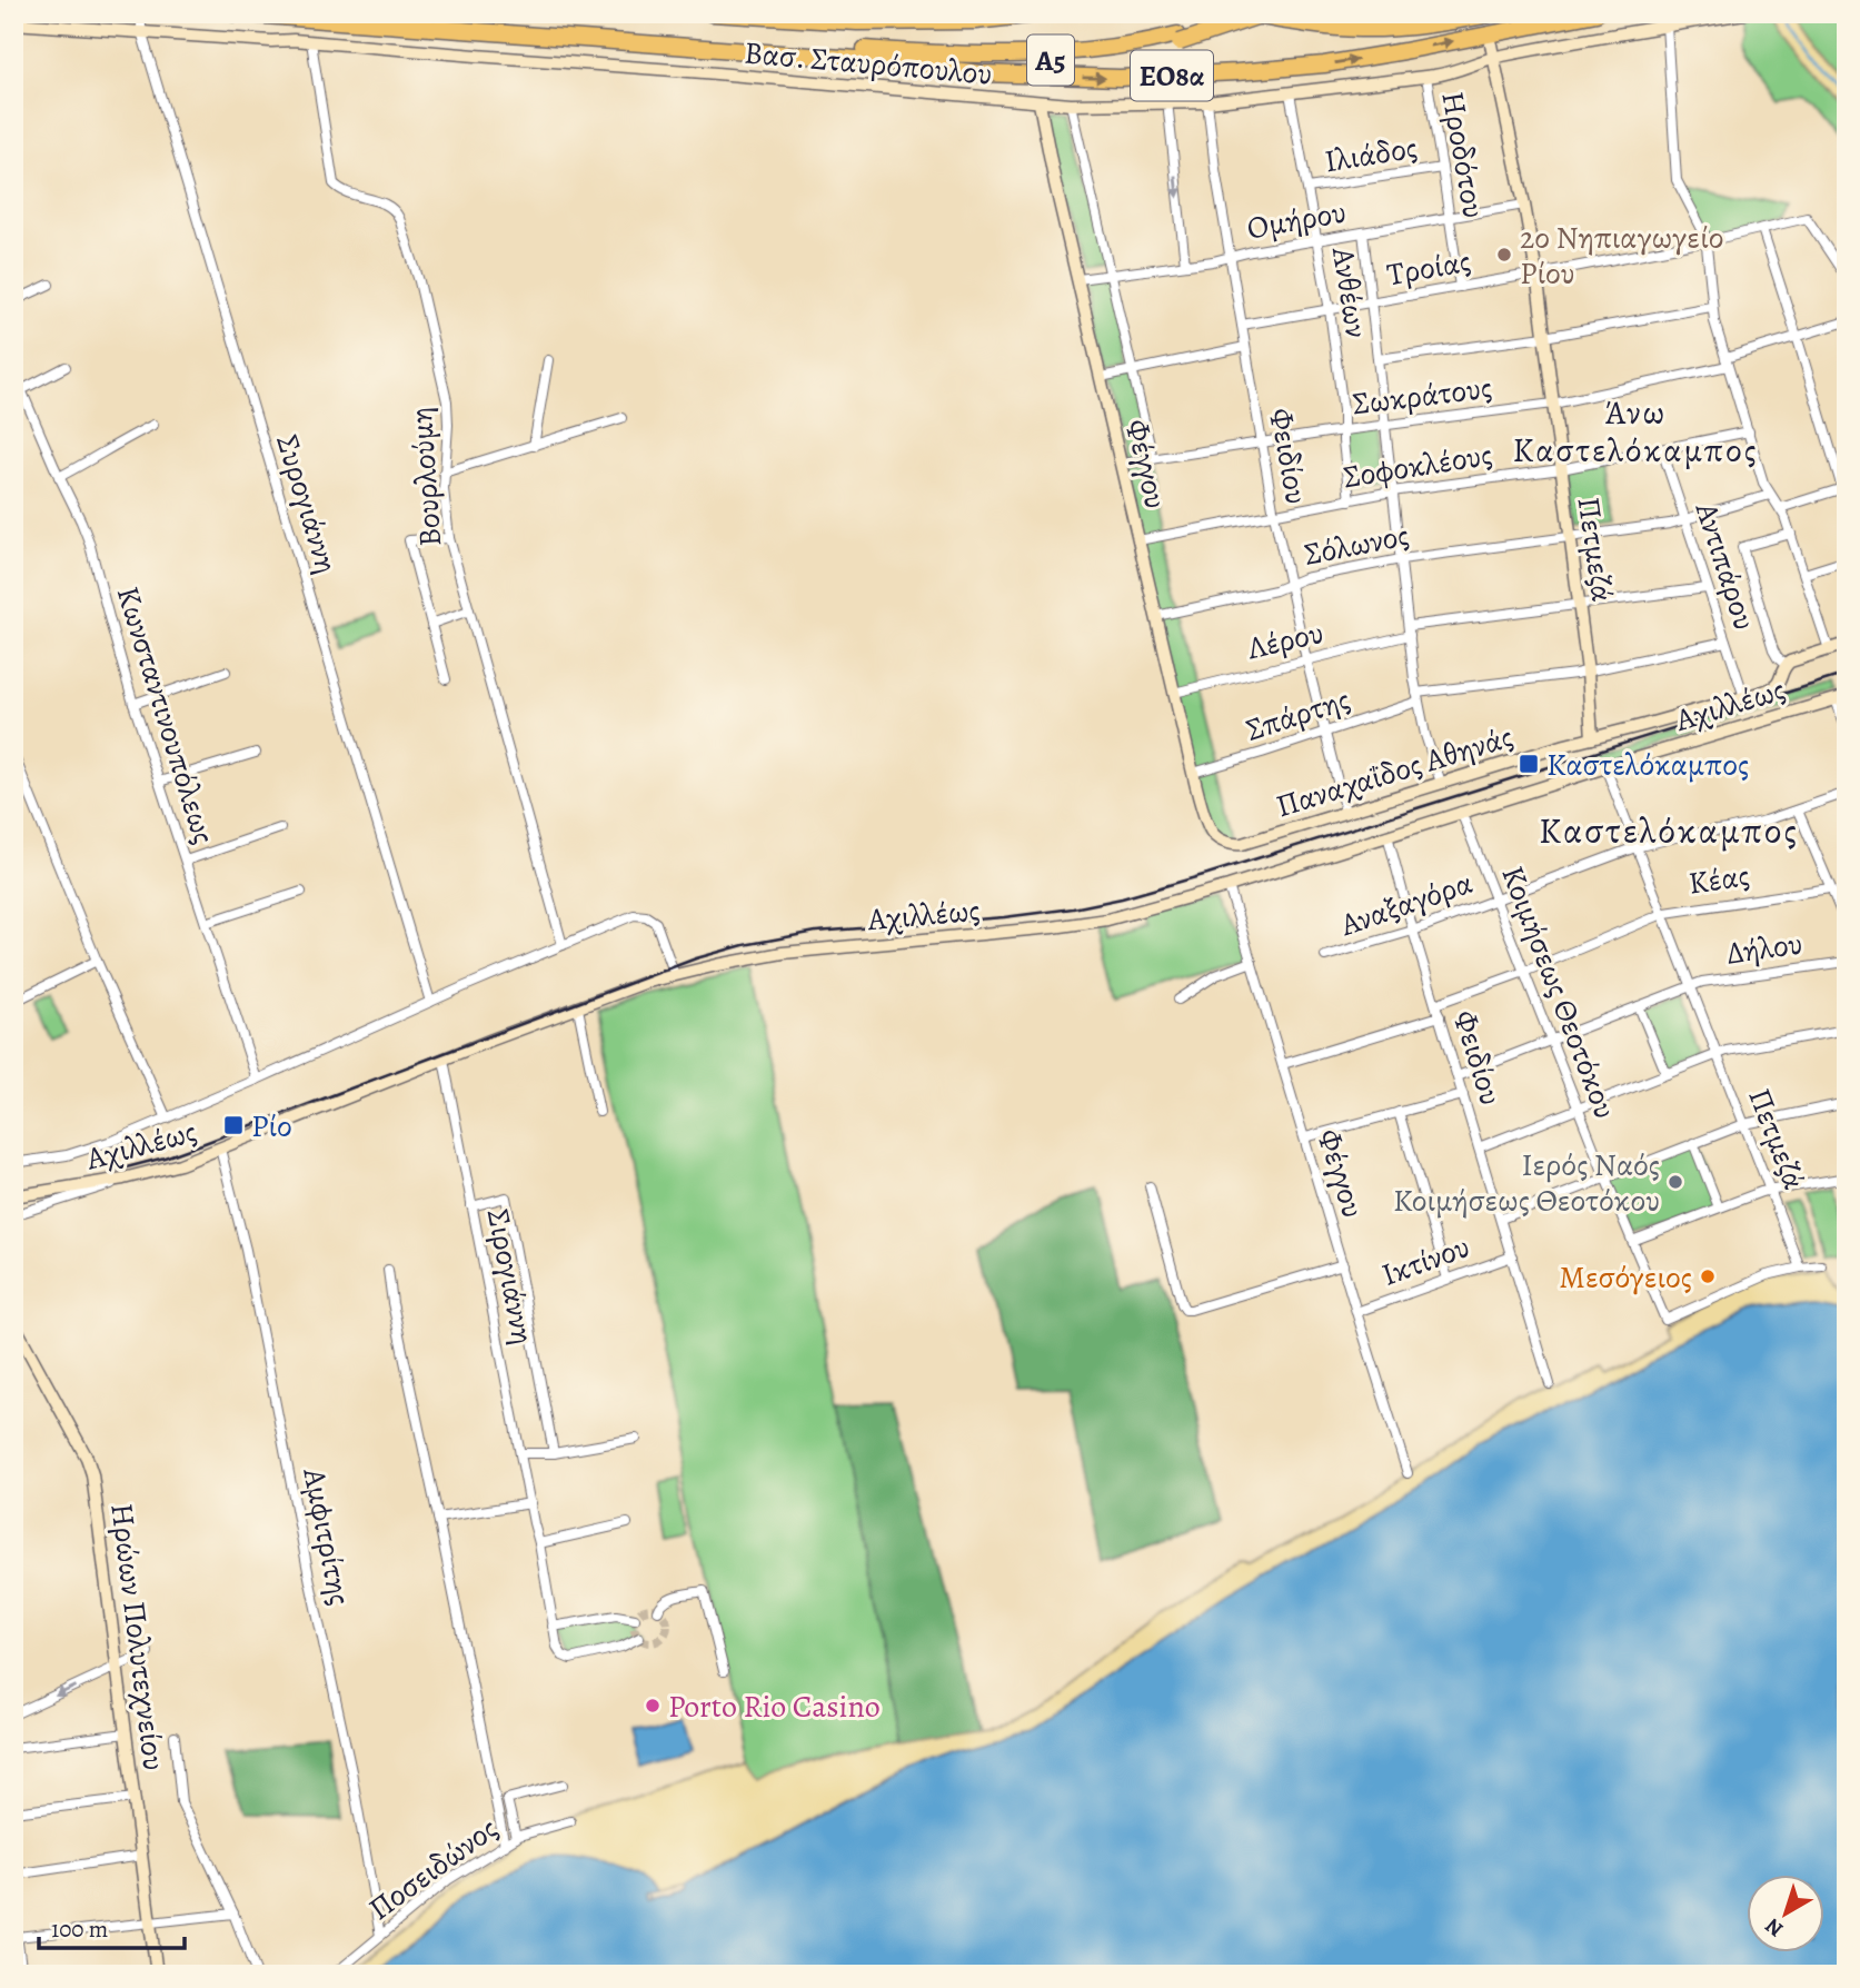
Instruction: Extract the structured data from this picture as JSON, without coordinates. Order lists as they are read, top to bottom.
{
  "streets": {
    "highway": ["Α5", "ΕΟ8α"],
    "street": [
      "Βασ. Σταυρόπουλου",
      "Ιλιάδος",
      "Ηροδότου",
      "Ομήρου",
      "Τροίας",
      "Ανθέων",
      "Σωκράτους",
      "Φειδίου",
      "Φέγγου",
      "Σοφοκλέους",
      "Βουρλούμη",
      "Συρογιάννη",
      "Σόλωνος",
      "Πετμεζά",
      "Αντιπάρου",
      "Λέρου",
      "Αχιλλέως",
      "Σπάρτης",
      "Κωνσταντινουπόλεως",
      "Παναχαΐδος Αθηνάς",
      "Κέας",
      "Αναξαγόρα",
      "Δήλου",
      "Κοιμήσεως Θεοτόκου",
      "Ικτίνου",
      "Σιρογιάννη",
      "Αμφιτρίτης",
      "Ηρώων Πολυτεχνείου",
      "Ποσειδώνος"
    ]
  },
  "crossings": [
    ["Α5", "ΕΟ8α"],
    ["Βασ. Σταυρόπουλου", "Ηροδότου"],
    ["Βασ. Σταυρόπουλου", "Ανθέων"],
    ["Βασ. Σταυρόπουλου", "Φειδίου"],
    ["Βασ. Σταυρόπουλου", "Φέγγου"],
    ["Βασ. Σταυρόπουλου", "Βουρλούμη"],
    ["Βασ. Σταυρόπουλου", "Συρογιάννη"],
    ["Βασ. Σταυρόπουλου", "Πετμεζά"],
    ["ΕΟ8α", "Πετμεζά"],
    ["Ιλιάδος", "Ηροδότου"],
    ["Ιλιάδος", "Ανθέων"],
    ["Ηροδότου", "Ομήρου"],
    ["Ηροδότου", "Τροίας"],
    ["Ομήρου", "Ανθέων"],
    ["Ομήρου", "Φειδίου"],
    ["Ομήρου", "Φέγγου"],
    ["Ομήρου", "Πετμεζά"],
    ["Τροίας", "Ανθέων"],
    ["Τροίας", "Φειδίου"],
    ["Τροίας", "Πετμεζά"],
    ["Ανθέων", "Σωκράτους"],
    ["Ανθέων", "Σοφοκλέους"],
    ["Σωκράτους", "Φειδίου"],
    ["Σωκράτους", "Φέγγου"],
    ["Σωκράτους", "Πετμεζά"],
    ["Φειδίου", "Σοφοκλέους"],
    ["Φειδίου", "Σόλωνος"],
    ["Φειδίου", "Λέρου"],
    ["Φειδίου", "Αχιλλέως"],
    ["Φειδίου", "Σπάρτης"],
    ["Φειδίου", "Παναχαΐδος Αθηνάς"],
    ["Φειδίου", "Κέας"],
    ["Φειδίου", "Αναξαγόρα"],
    ["Φειδίου", "Δήλου"],
    ["Φειδίου", "Ικτίνου"],
    ["Φέγγου", "Σοφοκλέους"],
    ["Φέγγου", "Σόλωνος"],
    ["Φέγγου", "Λέρου"],
    ["Φέγγου", "Αχιλλέως"],
    ["Φέγγου", "Σπάρτης"],
    ["Φέγγου", "Παναχαΐδος Αθηνάς"],
    ["Φέγγου", "Ικτίνου"],
    ["Σοφοκλέους", "Πετμεζά"],
    ["Σοφοκλέους", "Αντιπάρου"],
    ["Σόλωνος", "Πετμεζά"],
    ["Σόλωνος", "Αντιπάρου"],
    ["Πετμεζά", "Λέρου"],
    ["Πετμεζά", "Αχιλλέως"],
    ["Πετμεζά", "Σπάρτης"],
    ["Πετμεζά", "Παναχαΐδος Αθηνάς"],
    ["Πετμεζά", "Κέας"],
    ["Πετμεζά", "Αναξαγόρα"],
    ["Πετμεζά", "Δήλου"],
    ["Πετμεζά", "Κοιμήσεως Θεοτόκου"],
    ["Αντιπάρου", "Σπάρτης"],
    ["Αντιπάρου", "Παναχαΐδος Αθηνάς"],
    ["Αχιλλέως", "Παναχαΐδος Αθηνάς"],
    ["Αχιλλέως", "Κοιμήσεως Θεοτόκου"],
    ["Αχιλλέως", "Σιρογιάννη"],
    ["Αχιλλέως", "Αμφιτρίτης"],
    ["Κέας", "Κοιμήσεως Θεοτόκου"],
    ["Αναξαγόρα", "Κοιμήσεως Θεοτόκου"],
    ["Δήλου", "Κοιμήσεως Θεοτόκου"],
    ["Αμφιτρίτης", "Ποσειδώνος"]
  ],
  "districts": ["Άνω Καστελόκαμπος", "Καστελόκαμπος"],
  "places": {
    "other": [
      "2ο Νηπιαγωγείο Ρίου",
      "Ιερός Ναός Κοιμήσεως Θεοτόκου",
      "Μεσόγειος",
      "Porto Rio Casino"
    ],
    "transit": ["Καστελόκαμπος", "Ρίο"]
  },
  "scale_bar": "100 m",
  "north": "bottom left"
}
